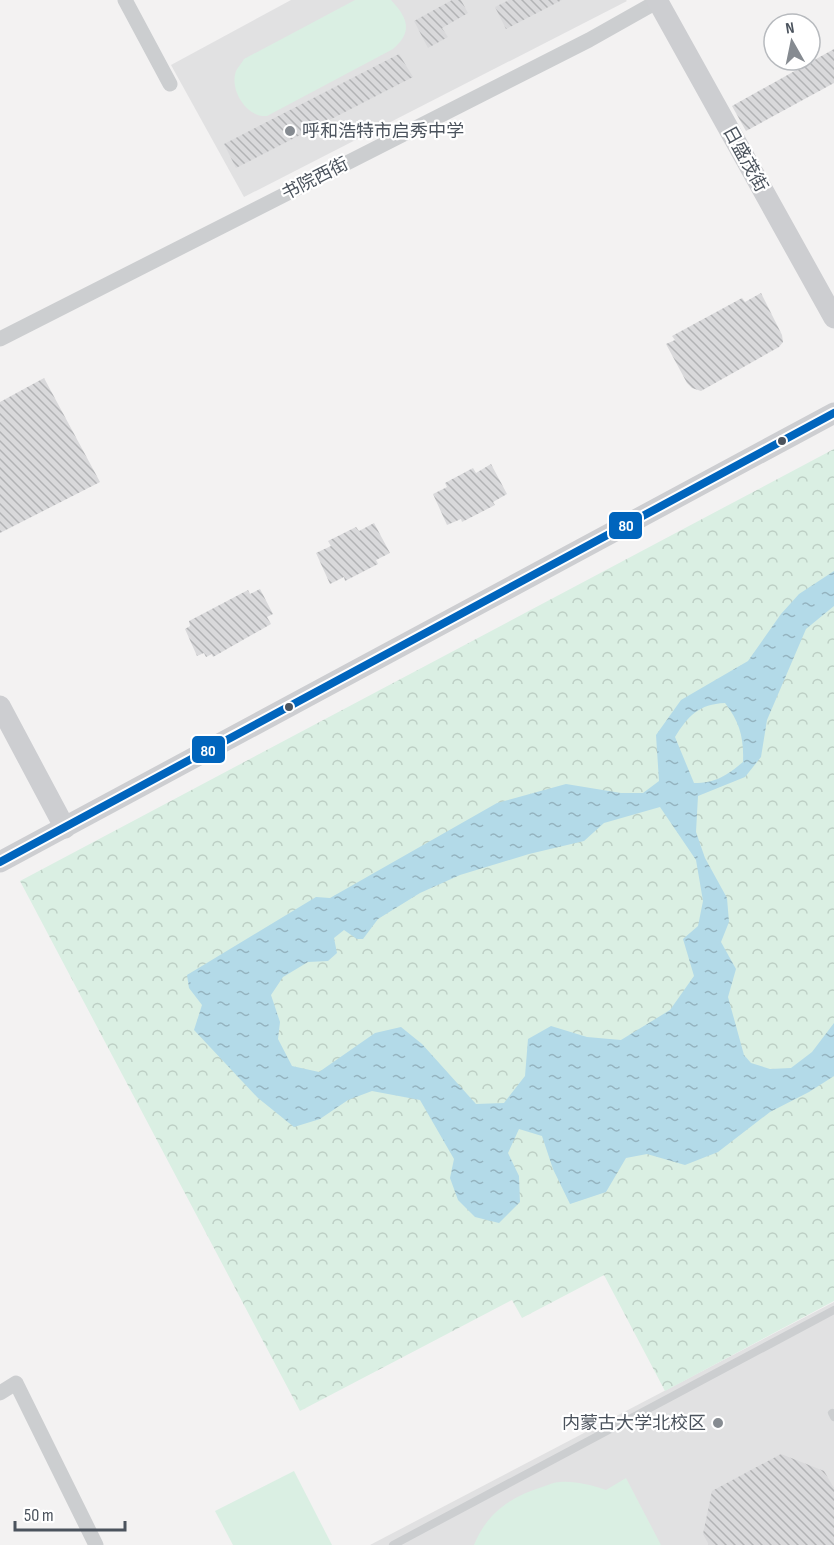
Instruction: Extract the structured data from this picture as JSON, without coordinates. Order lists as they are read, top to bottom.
{
  "streets": {
    "street": ["日盛茂街", "书院西街"]
  },
  "crossings": [
    ["日盛茂街", "书院西街"]
  ],
  "places": ["呼和浩特市启秀中学", "内蒙古大学北校区"],
  "lines": ["transit line 80"],
  "scale_bar": "50 m",
  "north": "top"
}
